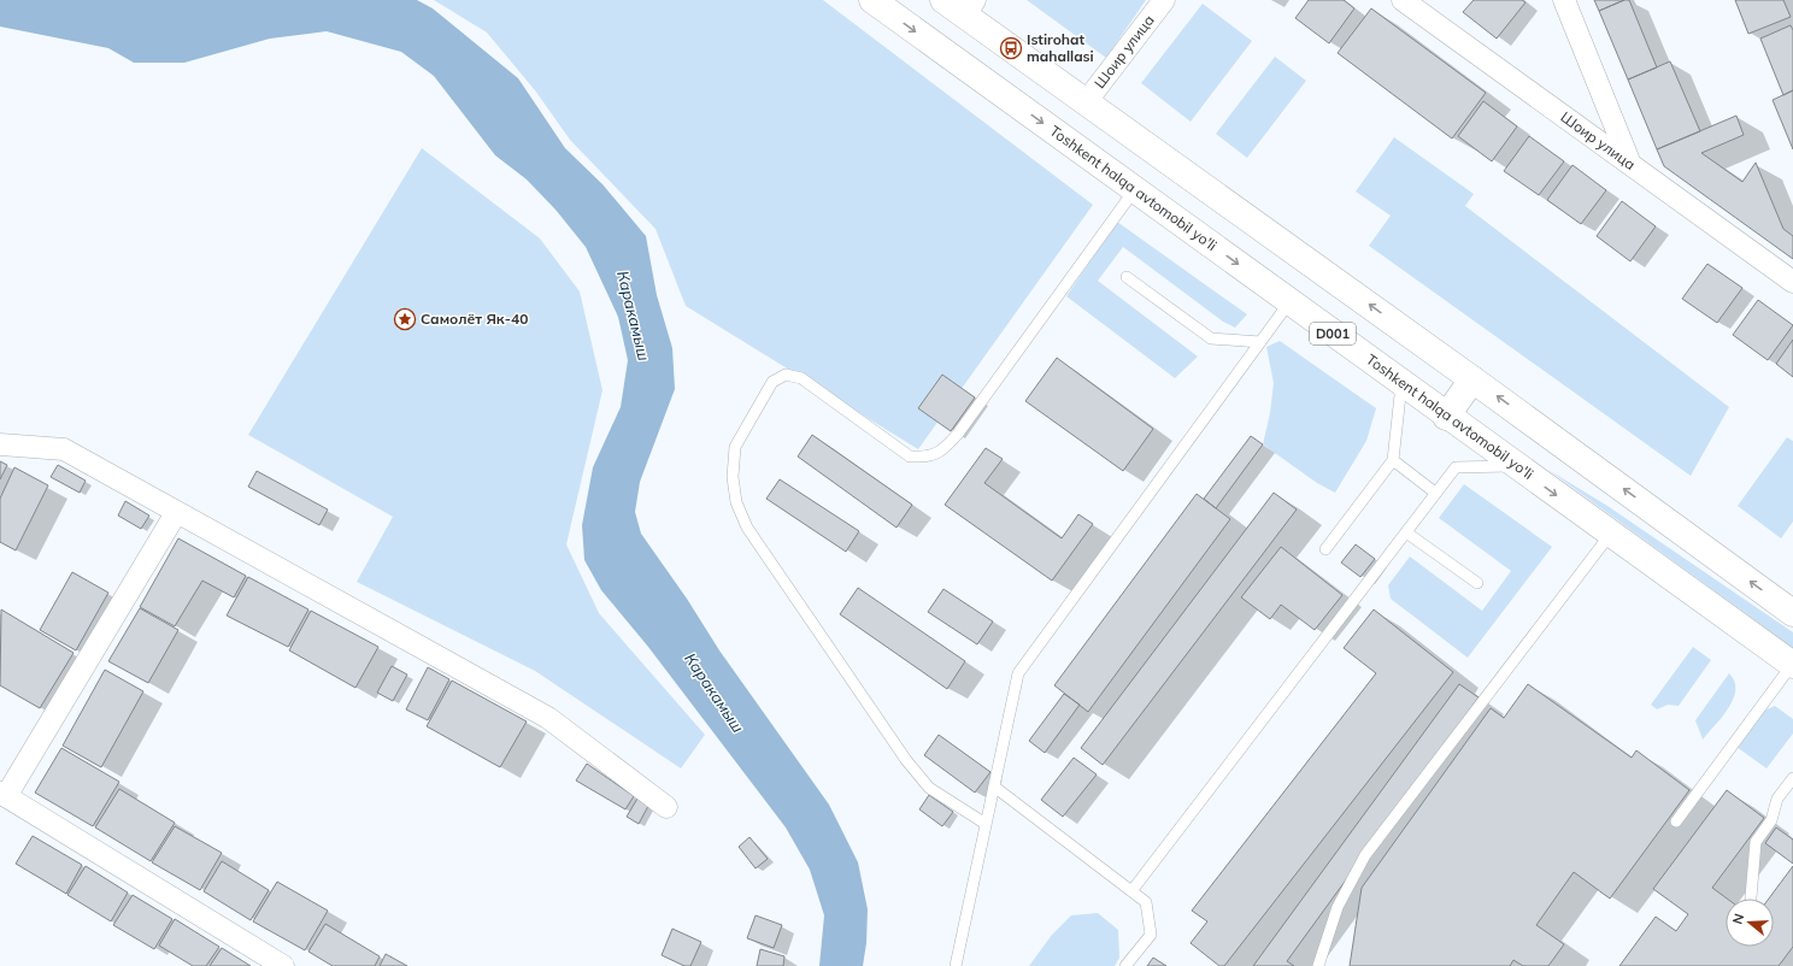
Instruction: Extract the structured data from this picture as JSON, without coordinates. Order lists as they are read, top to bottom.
{
  "streets": {
    "highway": ["Toshkent halqa avtomobil yo'li", "D001"],
    "street": ["Шоир улица"]
  },
  "water": ["Каракамыш"],
  "places": {
    "bus stop": ["Istirohat mahallasi"],
    "place": ["Самолёт Як-40"]
  },
  "north": "left"
}
